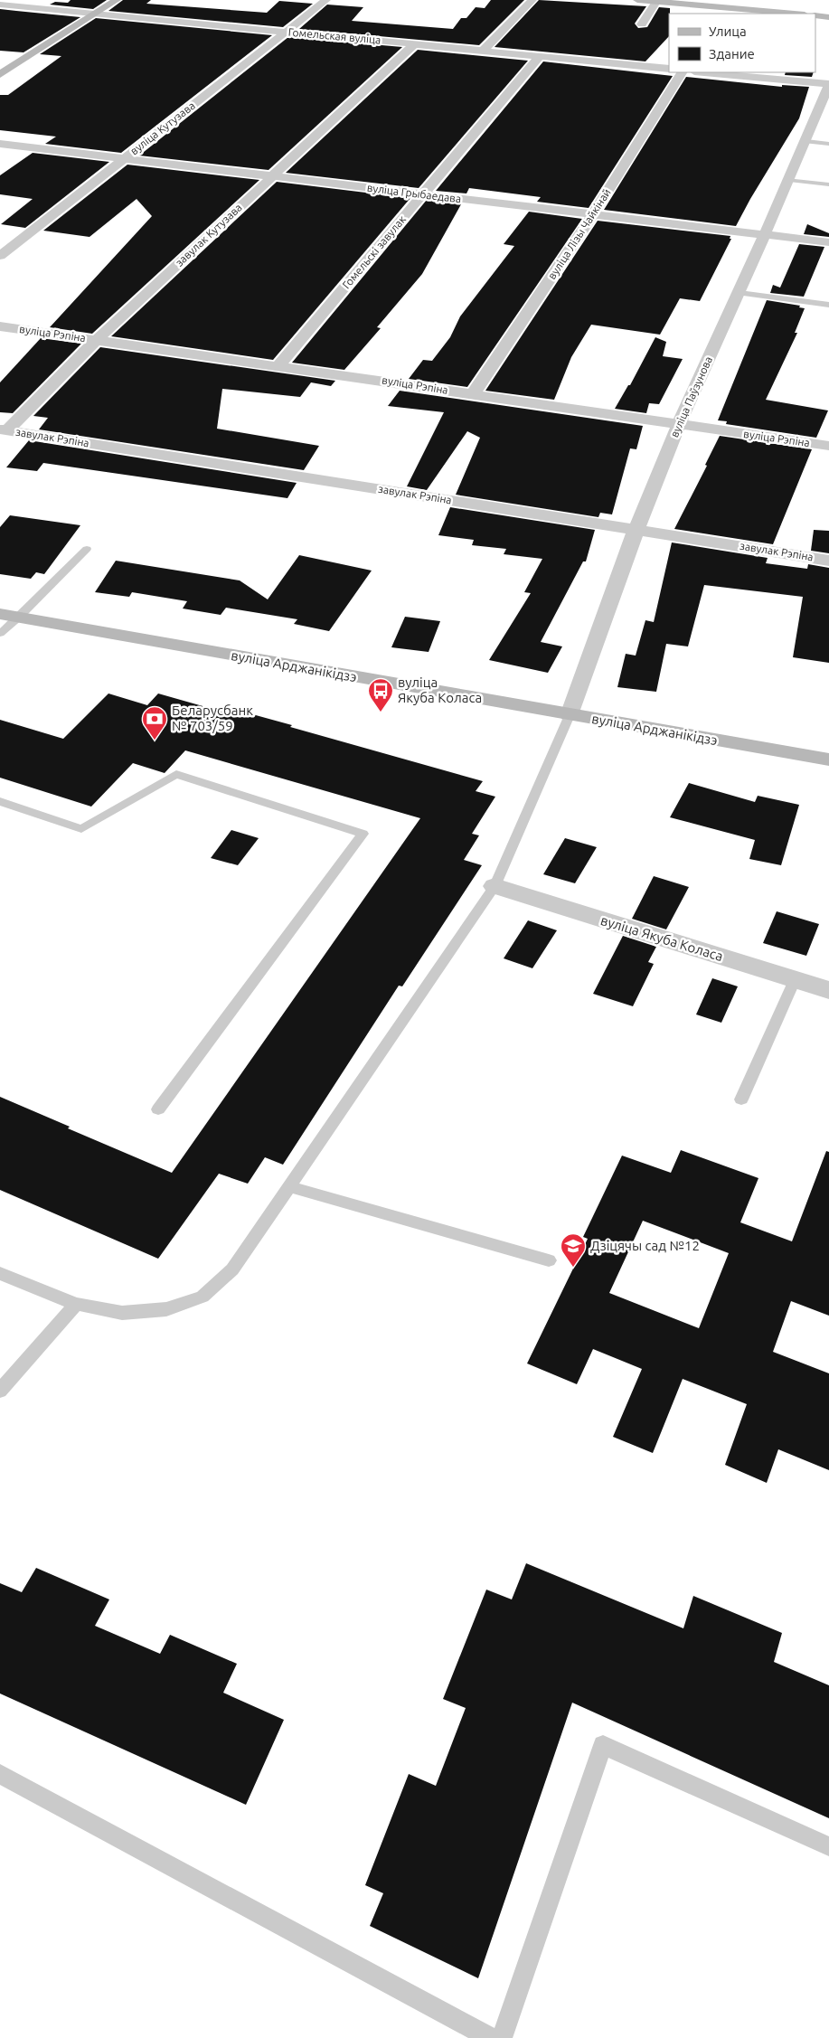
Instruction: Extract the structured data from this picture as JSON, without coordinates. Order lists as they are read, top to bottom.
{
  "streets": {
    "street": [
      "Гомельская вуліца",
      "вуліца Кутузава",
      "вуліца Грыбаедава",
      "вуліца Лізы Чайкінай",
      "завулак Кутузава",
      "Гомельскі завулак",
      "вуліца Рэпіна",
      "вуліца Паўзунова",
      "завулак Рэпіна",
      "вуліца Арджанікідзэ",
      "вуліца Якуба Коласа"
    ]
  },
  "crossings": [
    ["Гомельская вуліца", "вуліца Кутузава"],
    ["Гомельская вуліца", "завулак Кутузава"],
    ["Гомельская вуліца", "Гомельскі завулак"],
    ["вуліца Кутузава", "вуліца Грыбаедава"],
    ["вуліца Грыбаедава", "вуліца Лізы Чайкінай"],
    ["вуліца Грыбаедава", "завулак Кутузава"],
    ["вуліца Грыбаедава", "Гомельскі завулак"],
    ["вуліца Грыбаедава", "вуліца Паўзунова"],
    ["вуліца Лізы Чайкінай", "вуліца Рэпіна"],
    ["завулак Кутузава", "вуліца Рэпіна"],
    ["завулак Кутузава", "завулак Рэпіна"],
    ["Гомельскі завулак", "вуліца Рэпіна"],
    ["вуліца Рэпіна", "вуліца Паўзунова"],
    ["вуліца Паўзунова", "завулак Рэпіна"],
    ["вуліца Паўзунова", "вуліца Арджанікідзэ"]
  ],
  "places": {
    "bus stop": ["вуліца Якуба Коласа"],
    "bank": ["Беларусбанк № 703/59"],
    "school or university": ["Дзіцячы сад №12"]
  },
  "legend": ["Улица", "Здание"]
}
